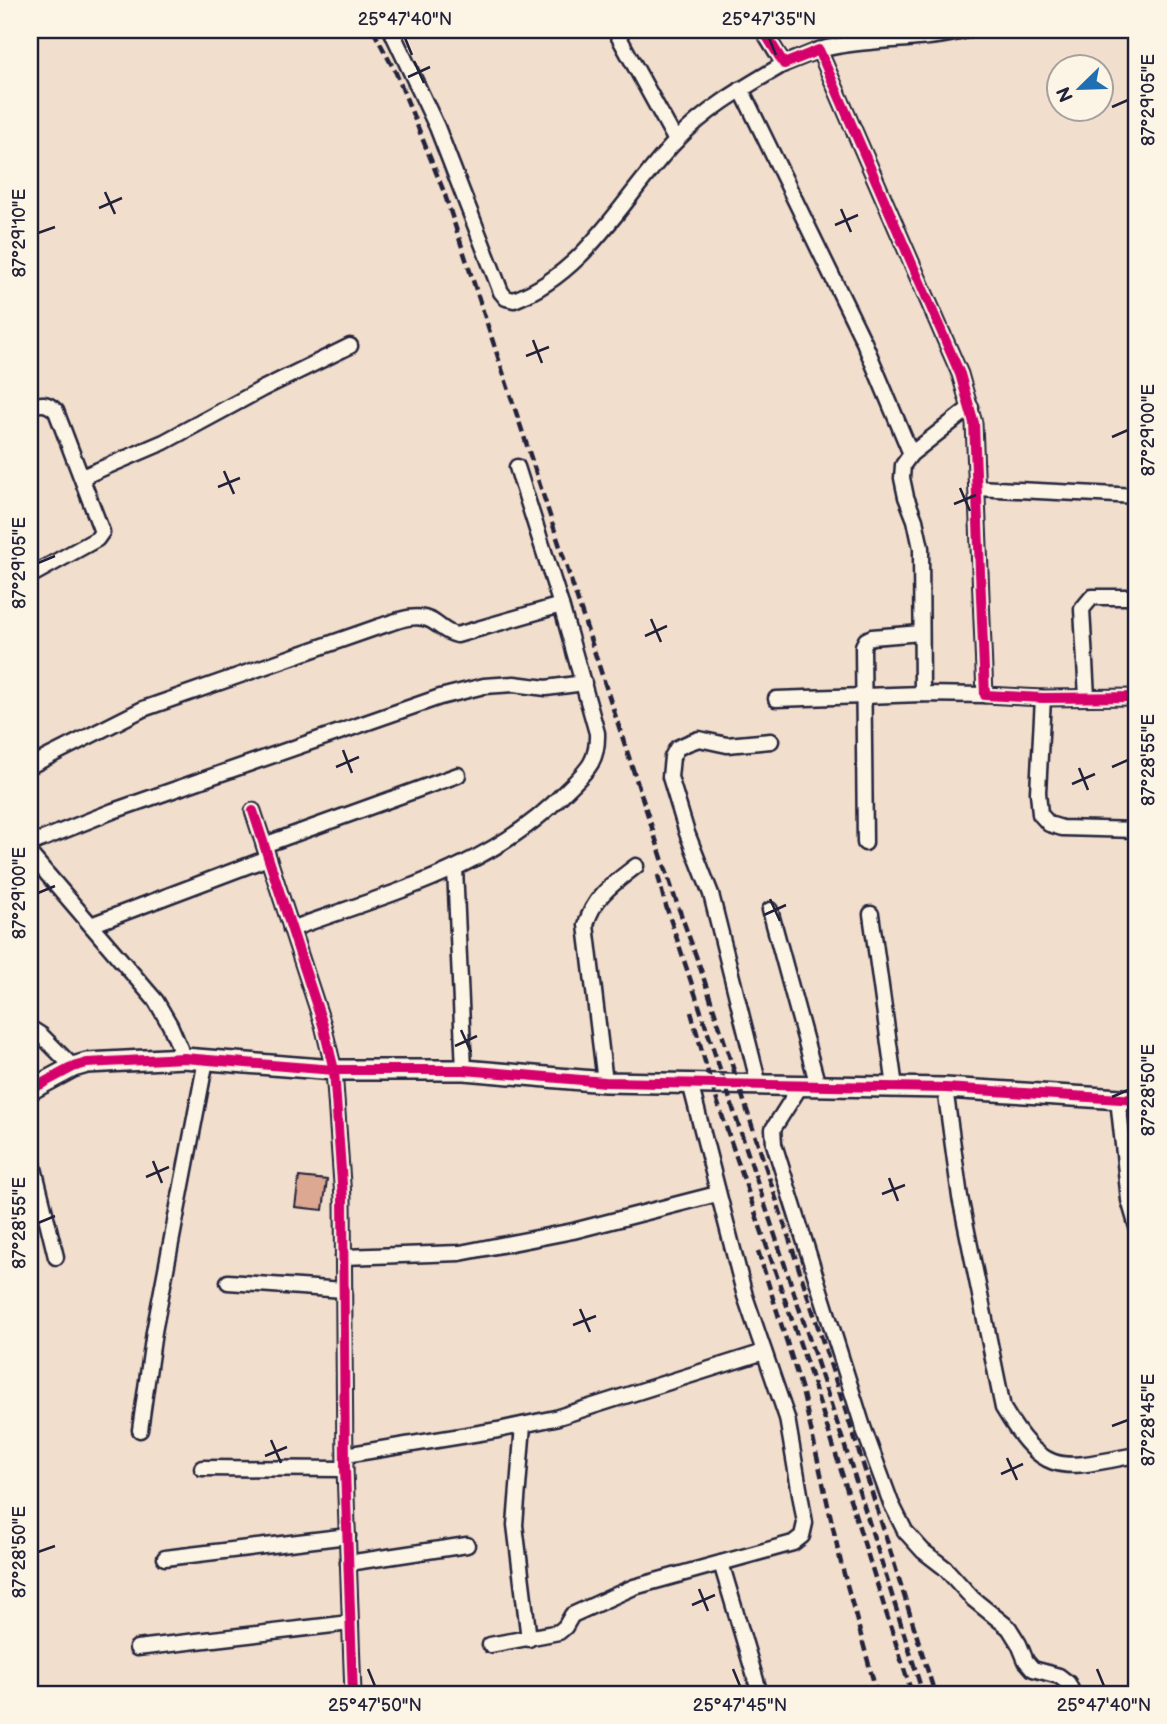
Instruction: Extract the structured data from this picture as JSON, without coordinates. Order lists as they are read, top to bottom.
{
  "north": "bottom left",
  "coordinates": [
    "25°47'40\"N",
    "25°47'35\"N",
    "87°29'05\"E",
    "87°29'10\"E",
    "87°29'00\"E",
    "87°28'55\"E",
    "87°28'50\"E",
    "87°28'45\"E",
    "25°47'50\"N",
    "25°47'45\"N"
  ]
}
